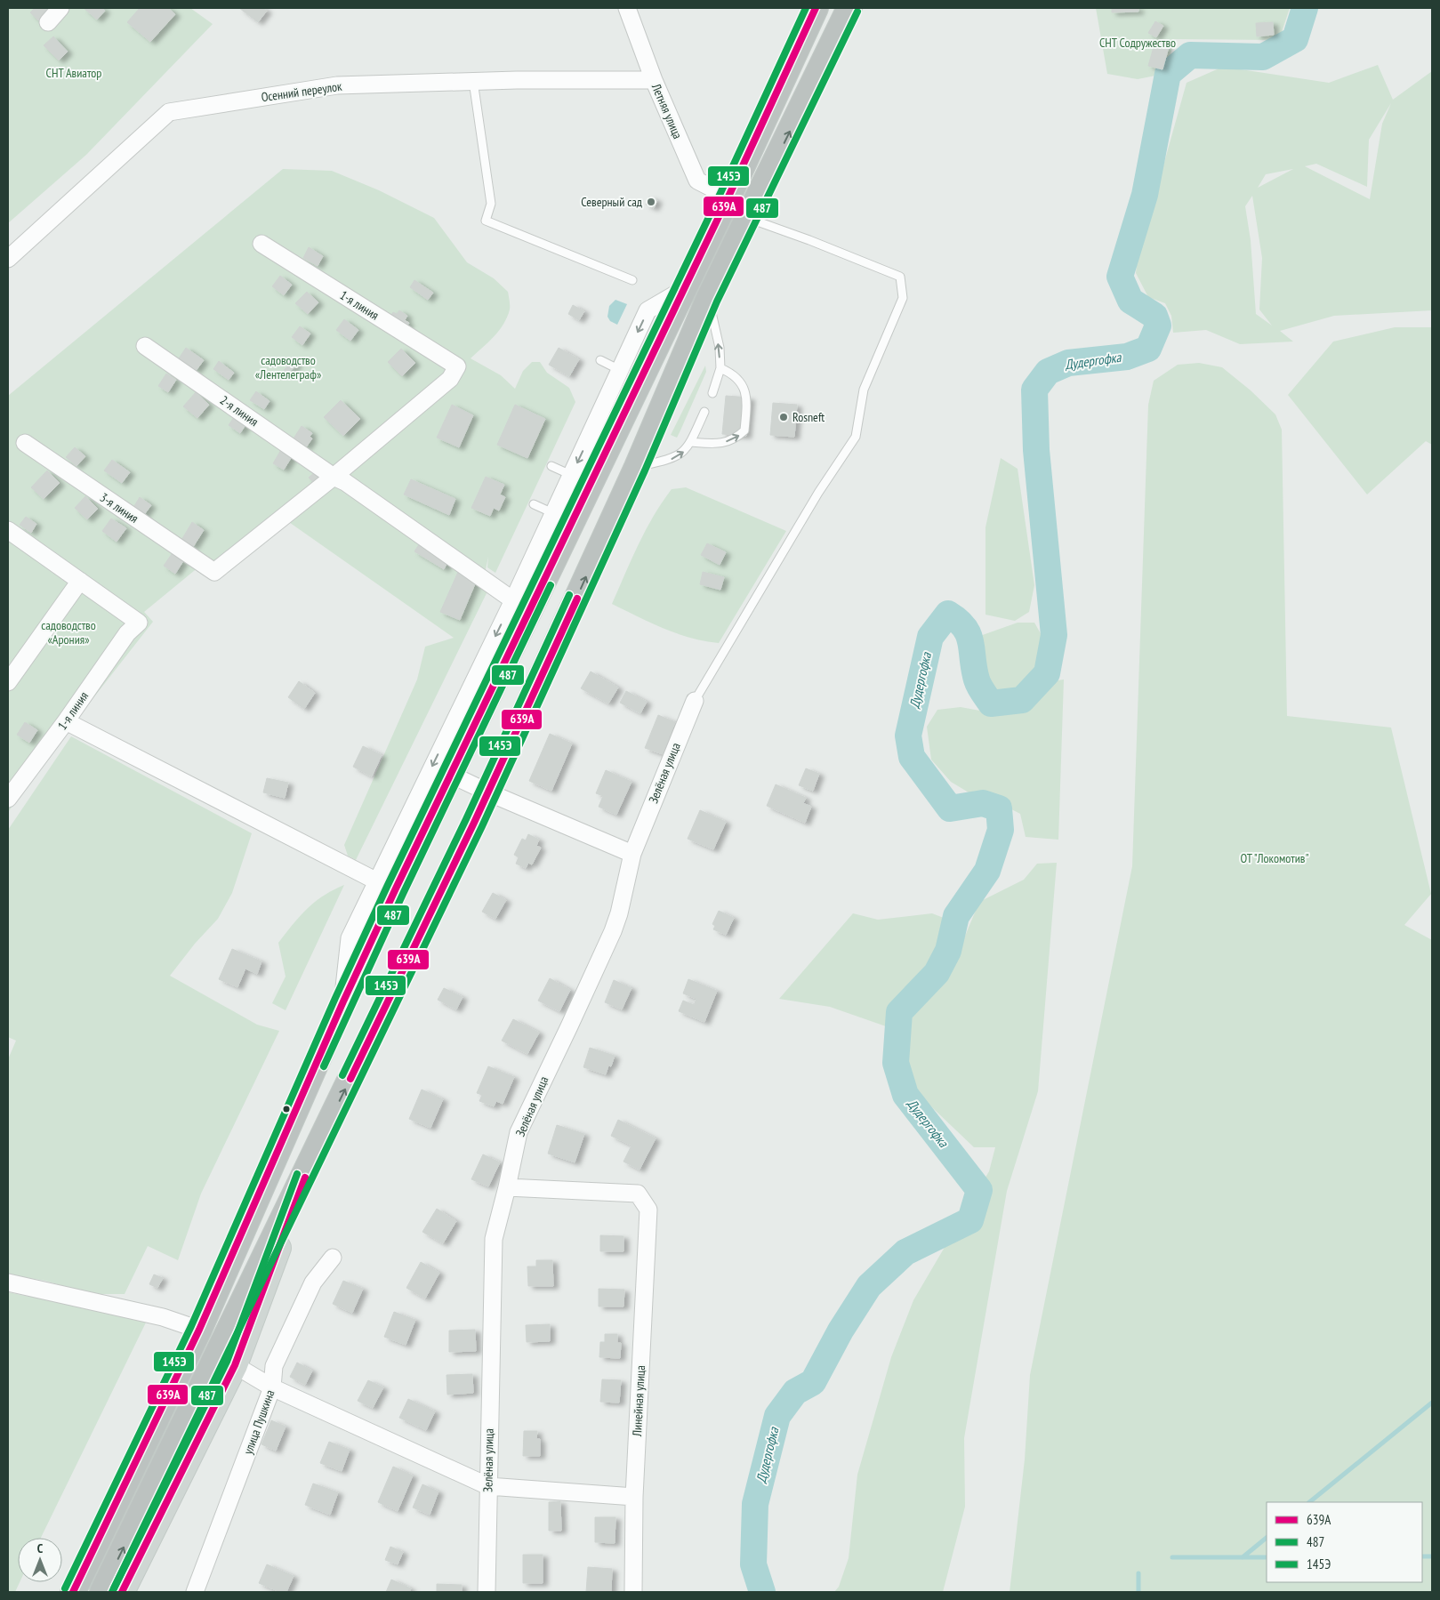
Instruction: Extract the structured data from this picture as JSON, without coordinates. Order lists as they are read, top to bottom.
{
  "streets": {
    "street": [
      "Осенний переулок",
      "Летняя улица",
      "1-я линия",
      "2-я линия",
      "3-я линия",
      "Зелёная улица",
      "Линейная улица",
      "улица Пушкина"
    ]
  },
  "crossings": [
    ["Осенний переулок", "Летняя улица"],
    ["1-я линия", "2-я линия"],
    ["1-я линия", "3-я линия"],
    ["2-я линия", "3-я линия"],
    ["Зелёная улица", "Линейная улица"]
  ],
  "water": ["Дудергофка"],
  "parks": [
    "СНТ Содружество",
    "СНТ Авиатор",
    "садоводство «Лентелеграф»",
    "садоводство «Арония»",
    "ОТ \"Локомотив\""
  ],
  "places": ["Северный сад", "Rosneft"],
  "lines": ["transit line 639А", "transit line 145Э", "transit line 487"],
  "legend": ["639А", "487", "145Э"],
  "north": "top"
}
